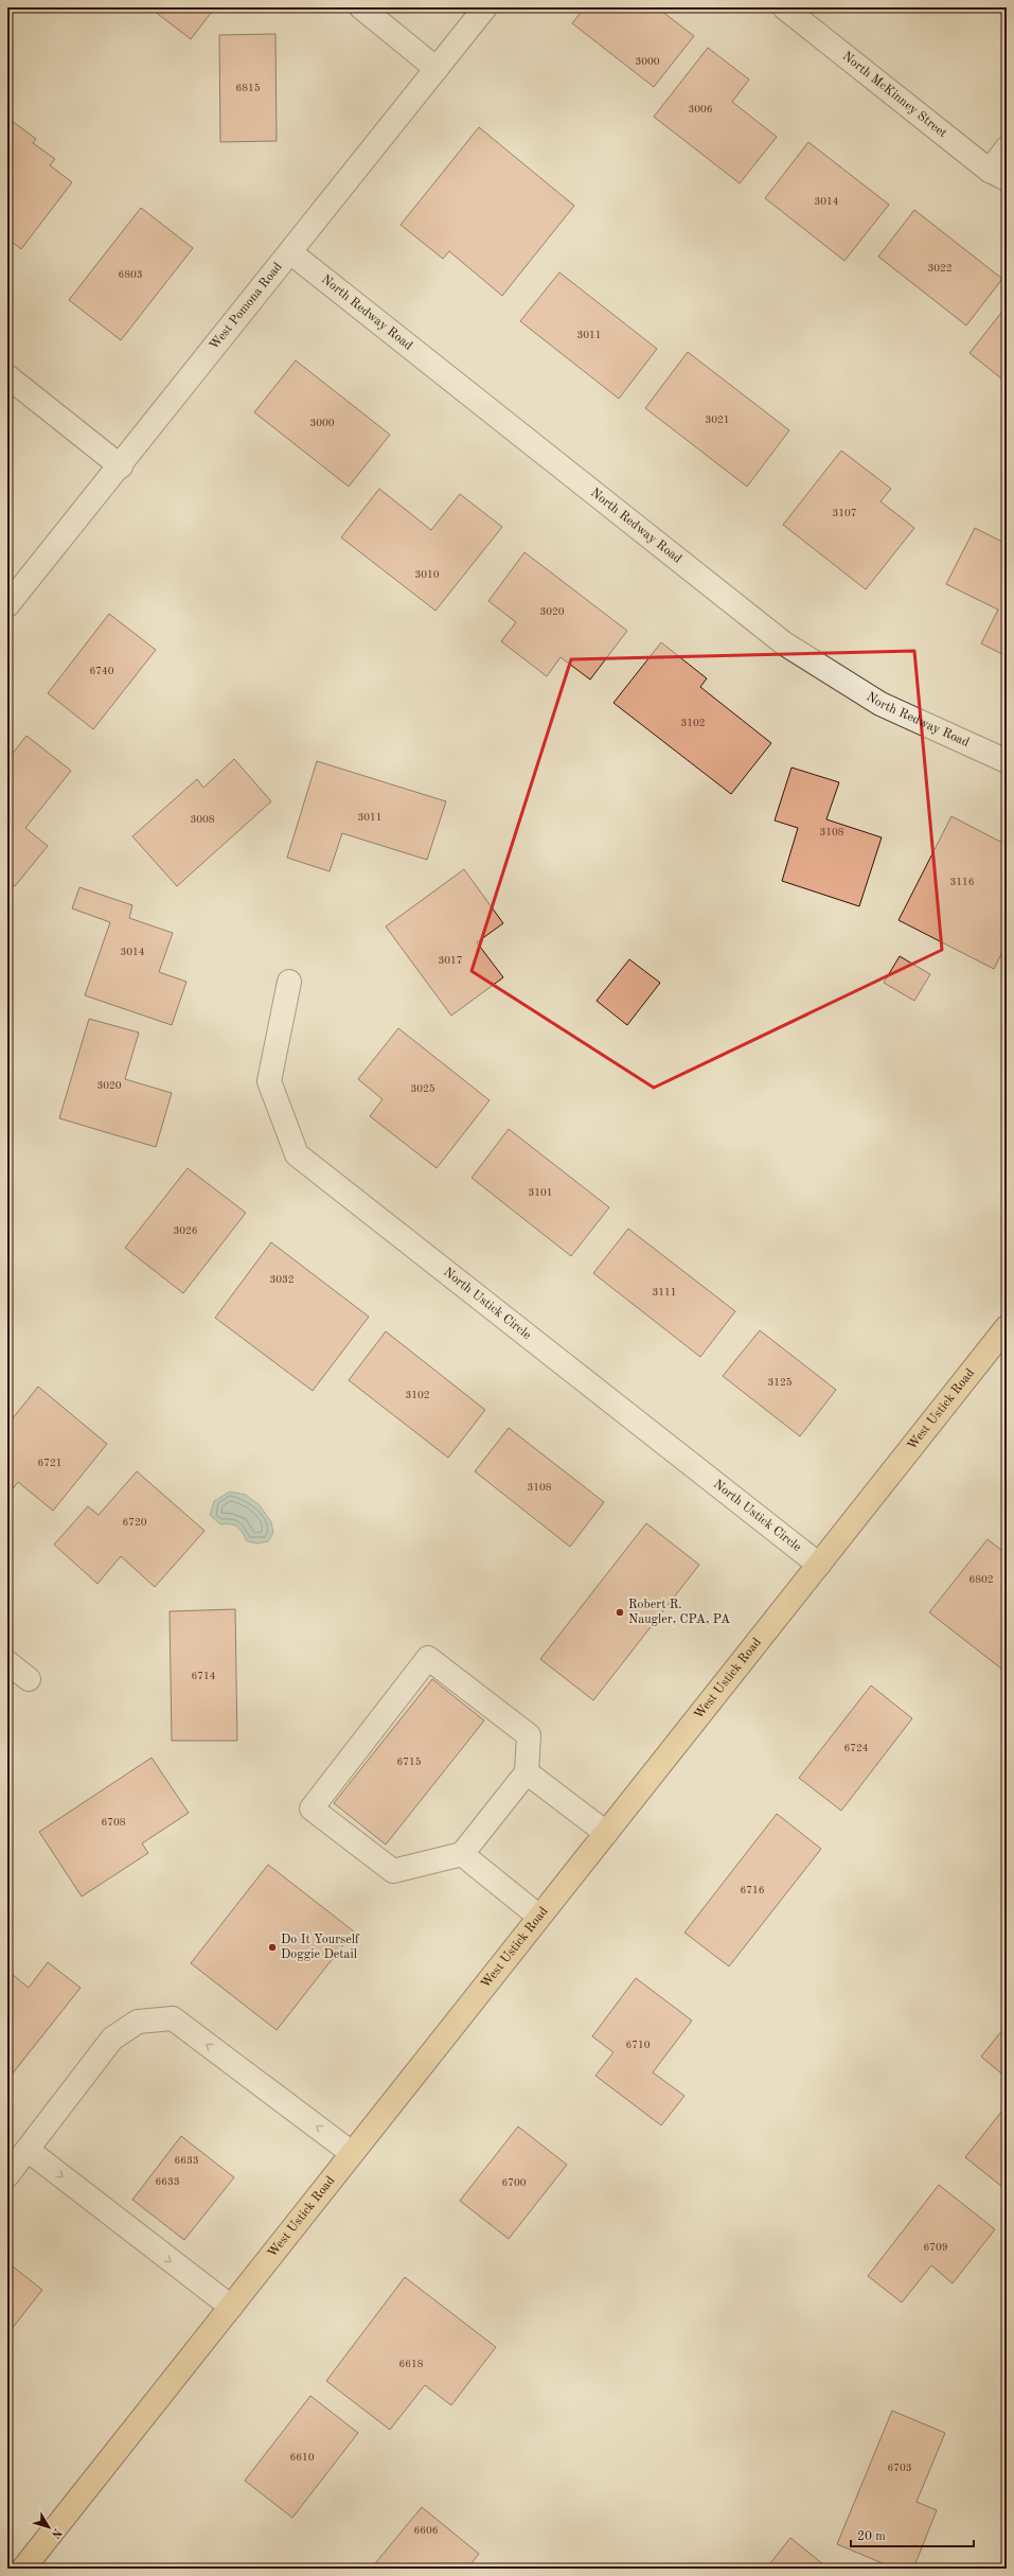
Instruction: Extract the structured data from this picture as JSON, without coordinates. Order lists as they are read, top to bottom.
{
  "streets": {
    "main road": ["West Ustick Road"],
    "street": [
      "North McKinney Street",
      "West Pomona Road",
      "North Redway Road",
      "North Ustick Circle"
    ]
  },
  "crossings": [
    ["West Pomona Road", "North Redway Road"],
    ["North Ustick Circle", "West Ustick Road"]
  ],
  "places": ["Robert R. Naugler, CPA, PA", "Do It Yourself Doggie Detail"],
  "house_numbers": [
    "3000",
    "6815",
    "3006",
    "3014",
    "3022",
    "6803",
    "3011",
    "3021",
    "3000",
    "3107",
    "3010",
    "3020",
    "6740",
    "3102",
    "3011",
    "3008",
    "3108",
    "3116",
    "3014",
    "3017",
    "3020",
    "3025",
    "3101",
    "3026",
    "3032",
    "3111",
    "3125",
    "3102",
    "6721",
    "3108",
    "6720",
    "6802",
    "6714",
    "6724",
    "6715",
    "6708",
    "6716",
    "6710",
    "6633",
    "6633",
    "6700",
    "6709",
    "6618",
    "6610",
    "6703",
    "6606"
  ],
  "scale_bar": "20 m",
  "north": "bottom right"
}
